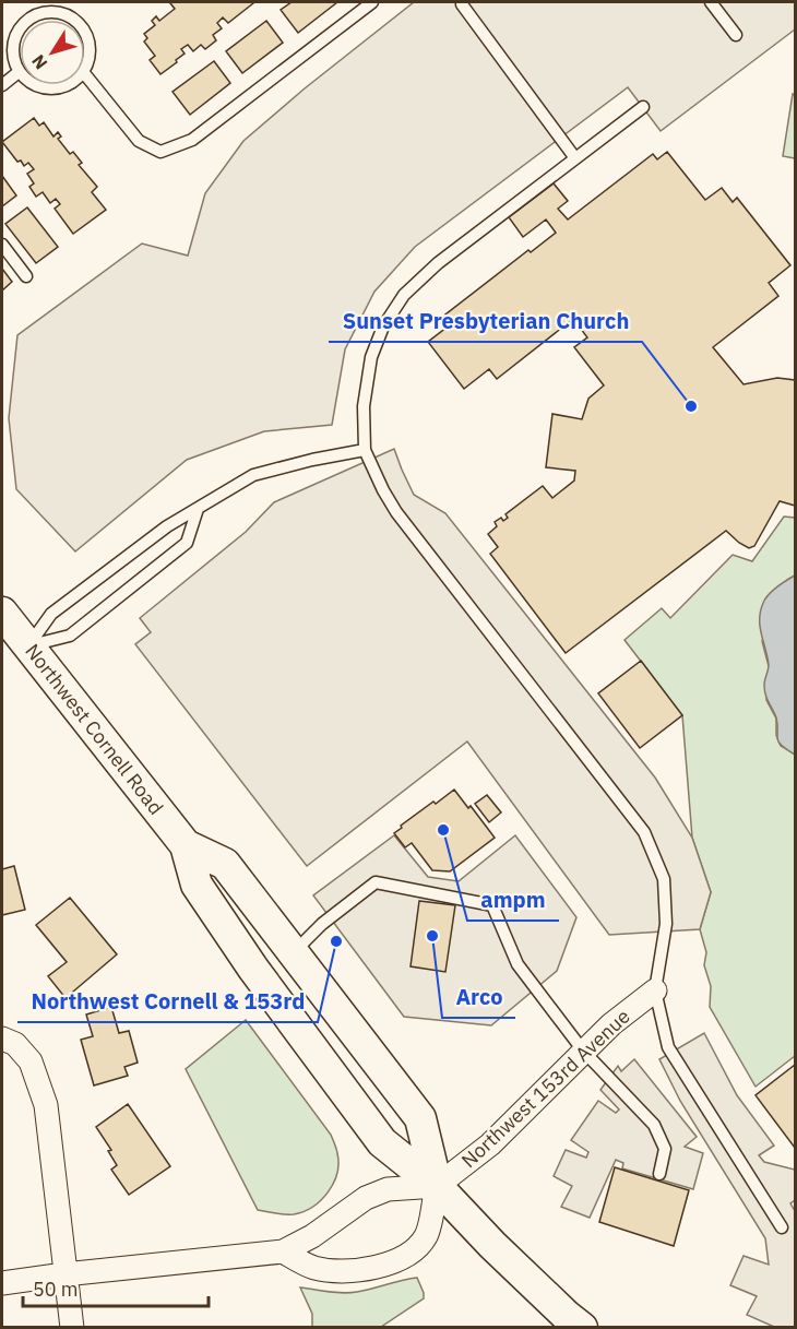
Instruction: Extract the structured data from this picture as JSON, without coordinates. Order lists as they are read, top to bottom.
{
  "streets": {
    "main road": ["Northwest Cornell Road"],
    "street": ["Northwest 153rd Avenue"]
  },
  "crossings": [
    ["Northwest Cornell Road", "Northwest 153rd Avenue"]
  ],
  "places": [
    "Sunset Presbyterian Church",
    "ampm",
    "Arco",
    "Northwest Cornell & 153rd"
  ],
  "scale_bar": "50 m",
  "north": "bottom left"
}
